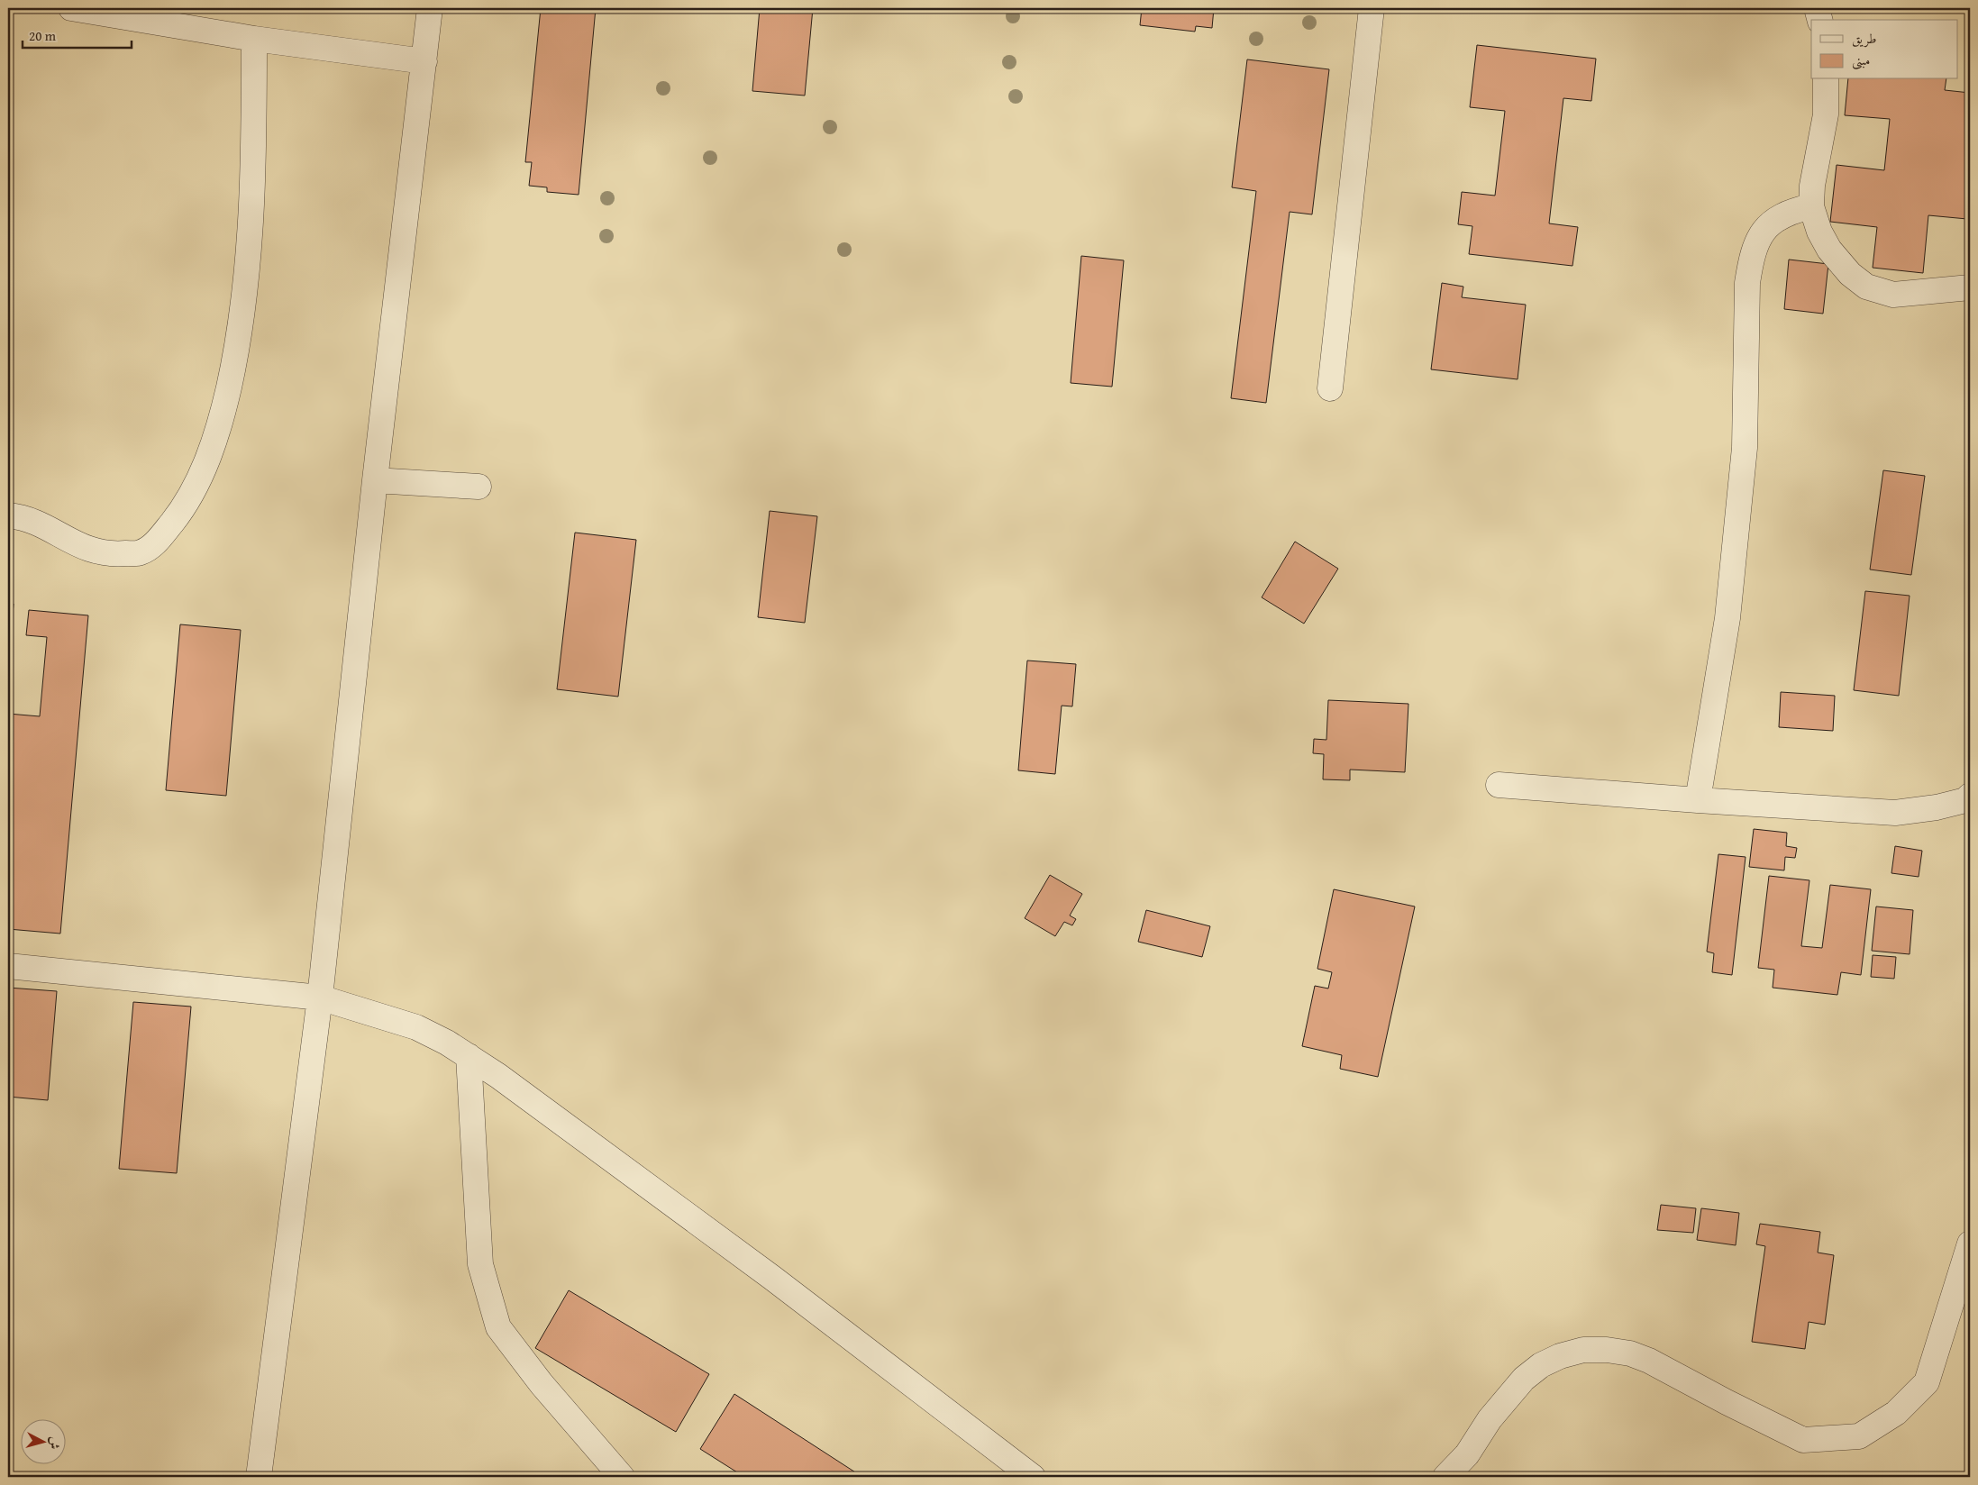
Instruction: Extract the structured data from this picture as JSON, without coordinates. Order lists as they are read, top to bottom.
{
  "legend": ["طريق", "مبنى"],
  "scale_bar": "20 m",
  "north": "right"
}
